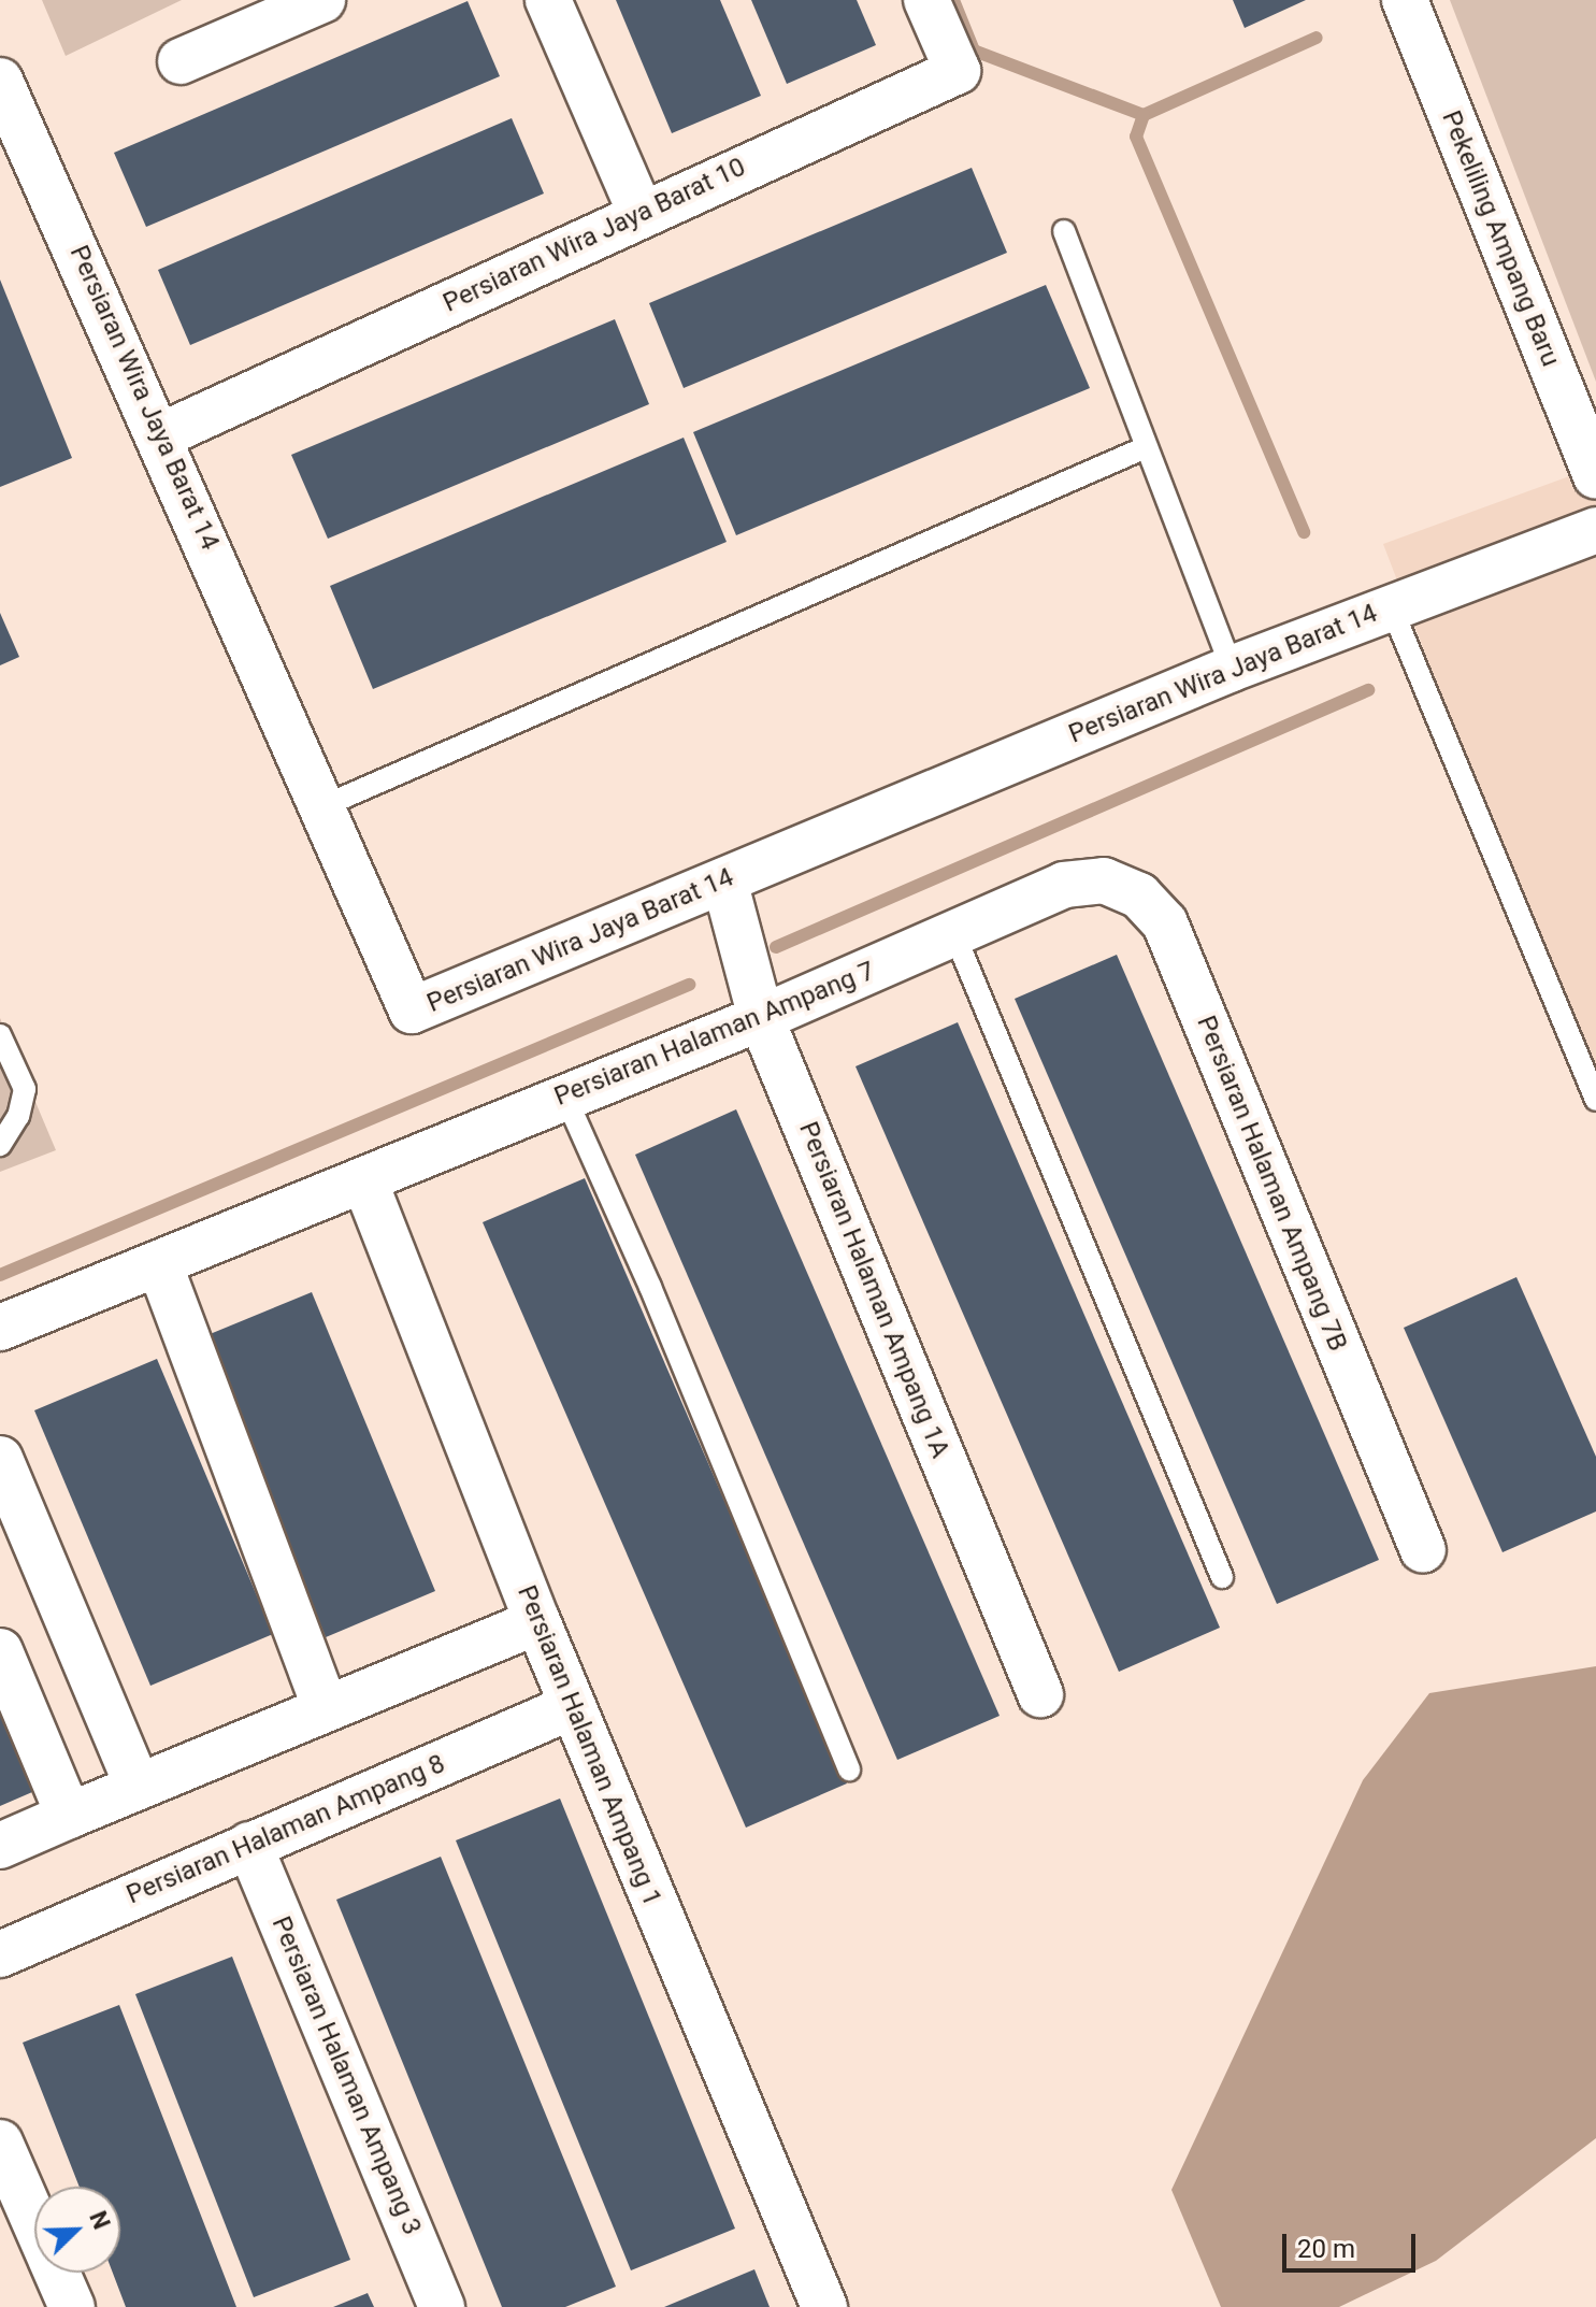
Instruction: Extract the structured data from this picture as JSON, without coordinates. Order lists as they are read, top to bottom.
{
  "streets": {
    "street": [
      "Persiaran Wira Jaya Barat 10",
      "Pekeliling Ampang Baru",
      "Persiaran Wira Jaya Barat 14",
      "Persiaran Halaman Ampang 7",
      "Persiaran Halaman Ampang 7B",
      "Persiaran Halaman Ampang 1A",
      "Persiaran Halaman Ampang 1",
      "Persiaran Halaman Ampang 8",
      "Persiaran Halaman Ampang 3"
    ]
  },
  "crossings": [
    ["Persiaran Wira Jaya Barat 10", "Persiaran Wira Jaya Barat 14"],
    ["Persiaran Wira Jaya Barat 14", "Persiaran Halaman Ampang 1A"],
    ["Persiaran Halaman Ampang 7", "Persiaran Halaman Ampang 7B"],
    ["Persiaran Halaman Ampang 7", "Persiaran Halaman Ampang 1A"],
    ["Persiaran Halaman Ampang 7", "Persiaran Halaman Ampang 1"],
    ["Persiaran Halaman Ampang 1", "Persiaran Halaman Ampang 8"],
    ["Persiaran Halaman Ampang 8", "Persiaran Halaman Ampang 3"]
  ],
  "scale_bar": "20 m",
  "north": "top right"
}
